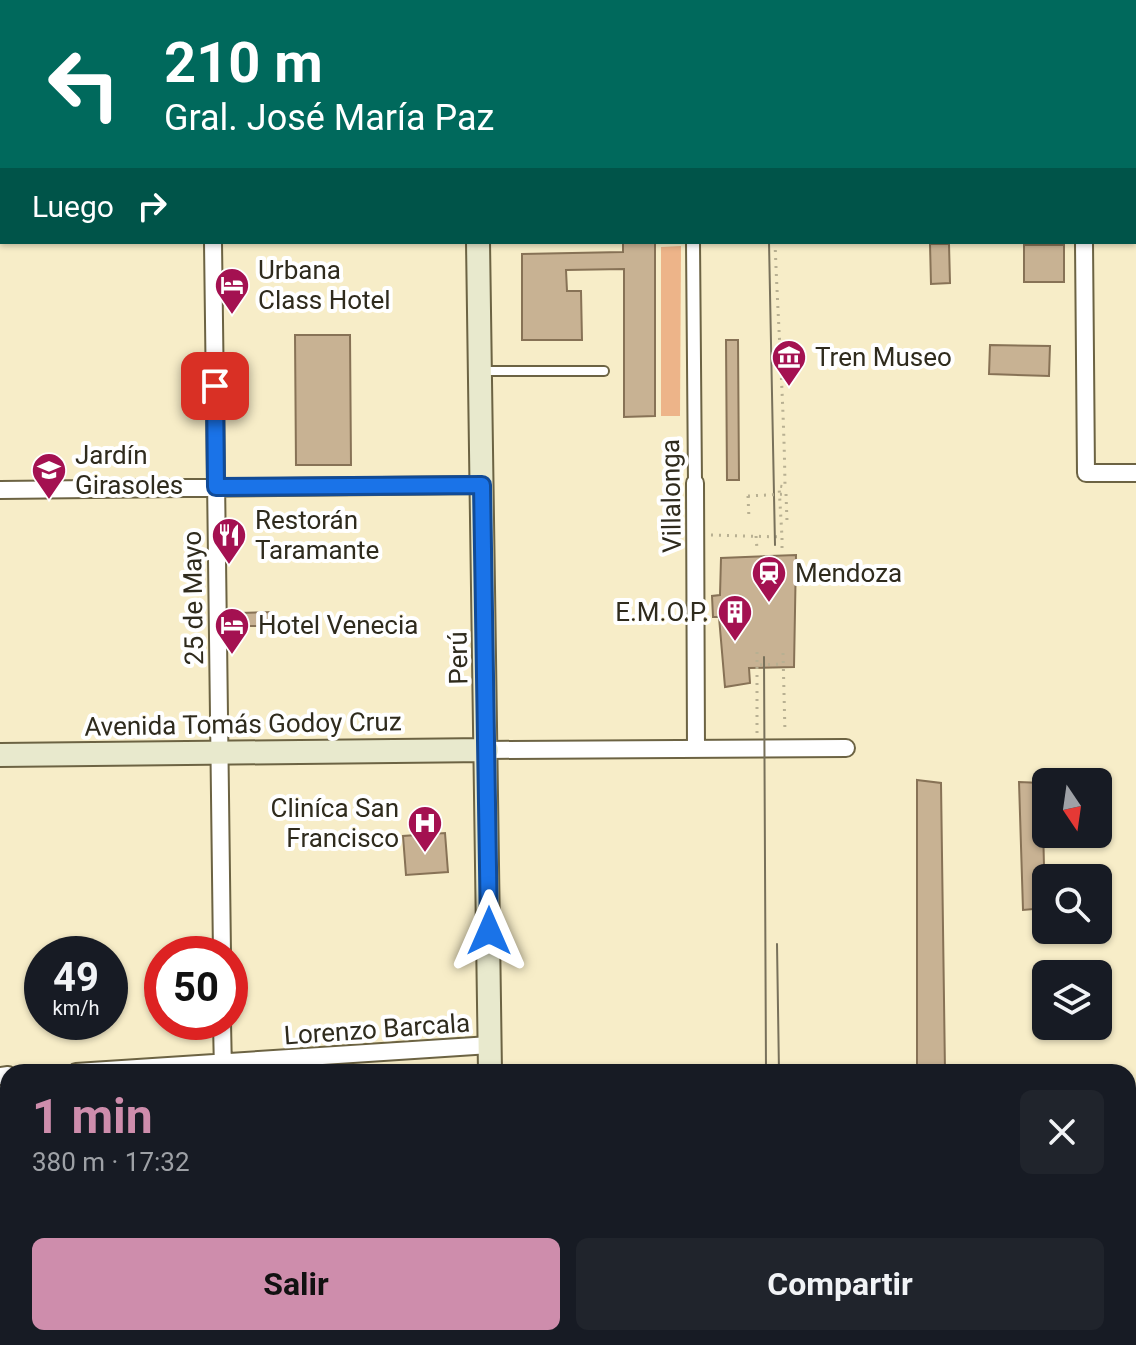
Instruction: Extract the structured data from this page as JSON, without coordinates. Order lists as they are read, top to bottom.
{
  "streets": {
    "main road": ["Perú", "Avenida Tomás Godoy Cruz"],
    "street": ["Villalonga", "25 de Mayo", "Lorenzo Barcala"]
  },
  "crossings": [
    ["25 de Mayo", "Avenida Tomás Godoy Cruz"],
    ["Perú", "Avenida Tomás Godoy Cruz"],
    ["Perú", "Lorenzo Barcala"]
  ],
  "places": {
    "hotel": ["Urbana Class Hotel", "Hotel Venecia"],
    "museum": ["Tren Museo"],
    "school or university": ["Jardín Girasoles"],
    "restaurant": ["Restorán Taramante"],
    "station": ["Mendoza"],
    "building": ["E.M.O.P."],
    "hospital": ["Cliníca San Francisco"]
  },
  "north": "bottom",
  "page": {
    "turn": ["210 m", "Gral. José María Paz"],
    "then": "Luego",
    "speed": "49 km/h",
    "limit": "50",
    "heading": ["1 min", "380 m · 17:32"],
    "buttons": ["Salir", "Compartir"]
  }
}
